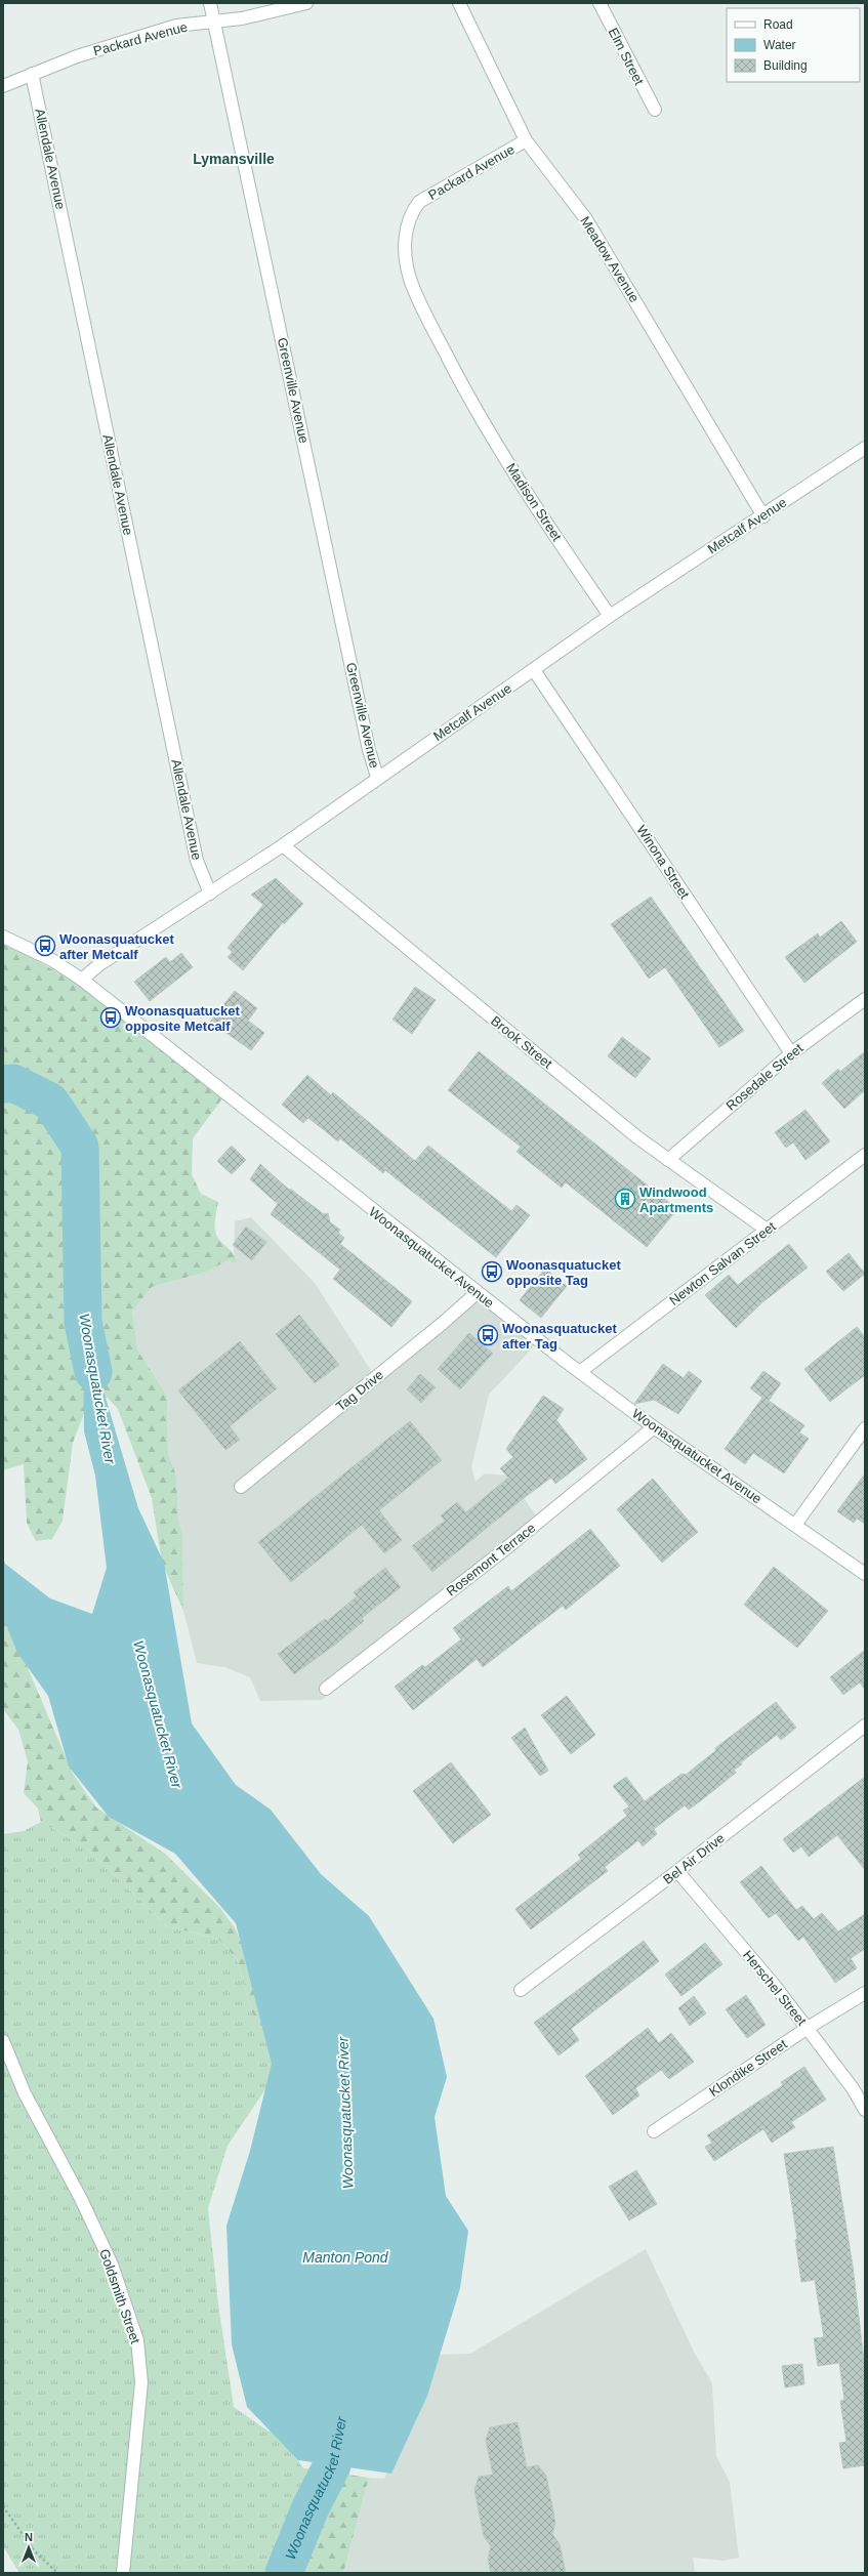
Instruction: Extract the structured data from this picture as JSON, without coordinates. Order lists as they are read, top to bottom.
{
  "streets": {
    "street": [
      "Packard Avenue",
      "Elm Street",
      "Allendale Avenue",
      "Meadow Avenue",
      "Greenville Avenue",
      "Madison Street",
      "Metcalf Avenue",
      "Winona Street",
      "Brook Street",
      "Rosedale Street",
      "Woonasquatucket Avenue",
      "Newton Salvan Street",
      "Tag Drive",
      "Rosemont Terrace",
      "Bel Air Drive",
      "Herschel Street",
      "Klondike Street",
      "Goldsmith Street"
    ]
  },
  "crossings": [
    ["Packard Avenue", "Allendale Avenue"],
    ["Packard Avenue", "Meadow Avenue"],
    ["Packard Avenue", "Greenville Avenue"],
    ["Packard Avenue", "Madison Street"],
    ["Allendale Avenue", "Metcalf Avenue"],
    ["Meadow Avenue", "Metcalf Avenue"],
    ["Greenville Avenue", "Metcalf Avenue"],
    ["Madison Street", "Metcalf Avenue"],
    ["Metcalf Avenue", "Winona Street"],
    ["Metcalf Avenue", "Brook Street"],
    ["Metcalf Avenue", "Woonasquatucket Avenue"],
    ["Winona Street", "Rosedale Street"],
    ["Brook Street", "Rosedale Street"],
    ["Brook Street", "Newton Salvan Street"],
    ["Woonasquatucket Avenue", "Newton Salvan Street"],
    ["Woonasquatucket Avenue", "Tag Drive"],
    ["Woonasquatucket Avenue", "Rosemont Terrace"],
    ["Bel Air Drive", "Herschel Street"],
    ["Herschel Street", "Klondike Street"]
  ],
  "districts": ["Lymansville"],
  "water": ["Woonasquatucket River", "Manton Pond"],
  "places": {
    "bus stop": [
      "Woonasquatucket after Metcalf",
      "Woonasquatucket opposite Metcalf",
      "Woonasquatucket opposite Tag",
      "Woonasquatucket after Tag"
    ],
    "building": ["Windwood Apartments"]
  },
  "legend": ["Road", "Water", "Building"],
  "north": "top"
}
